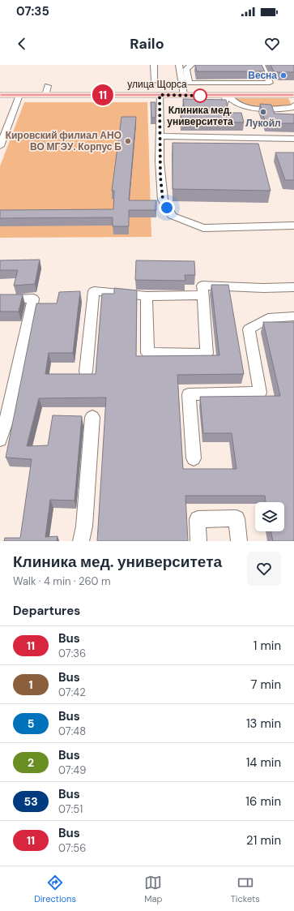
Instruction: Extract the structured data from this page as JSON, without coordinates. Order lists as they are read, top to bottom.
{
  "streets": {
    "main road": ["улица Щорса"]
  },
  "places": [
    "Весна",
    "Клиника мед. университета",
    "Лукойл",
    "Кировский филиал АНО ВО МГЭУ. Корпус Б"
  ],
  "lines": ["bus line 11"],
  "page": {
    "status": "07:35",
    "header": "Railo",
    "on_map": "11",
    "heading": [
      ["Клиника мед. университета", "Walk · 4 min · 260 m"],
      "Departures"
    ],
    "list": [
      {
        "mark": "11",
        "name": "Bus",
        "note": "07:36",
        "value": "1 min"
      },
      {
        "mark": "1",
        "name": "Bus",
        "note": "07:42",
        "value": "7 min"
      },
      {
        "mark": "5",
        "name": "Bus",
        "note": "07:48",
        "value": "13 min"
      },
      {
        "mark": "2",
        "name": "Bus",
        "note": "07:49",
        "value": "14 min"
      },
      {
        "mark": "53",
        "name": "Bus",
        "note": "07:51",
        "value": "16 min"
      },
      {
        "mark": "11",
        "name": "Bus",
        "note": "07:56",
        "value": "21 min"
      }
    ],
    "tabs": ["Directions", "Map", "Tickets"]
  }
}
